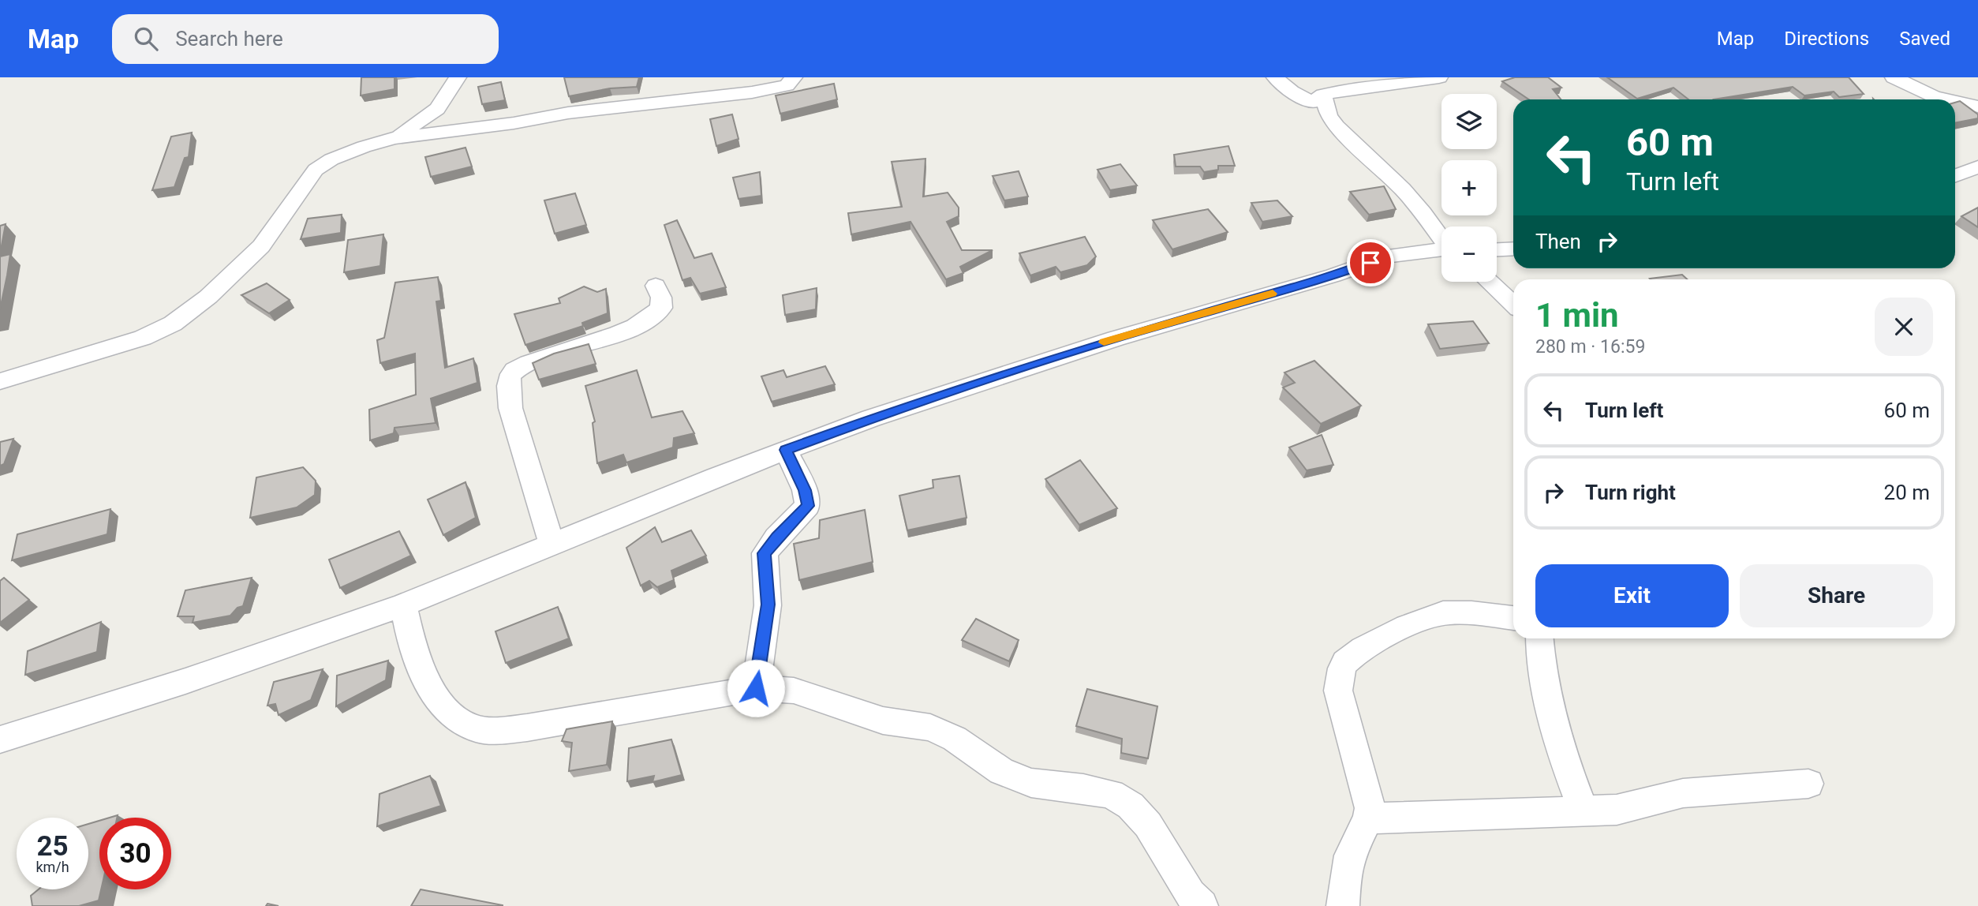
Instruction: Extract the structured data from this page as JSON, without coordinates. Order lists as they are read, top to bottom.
{
  "page": {
    "header": "Map",
    "search": "Search here",
    "nav": ["Map", "Directions", "Saved"],
    "map_buttons": ["+", "−"],
    "turn": ["60 m", "Turn left"],
    "then": "Then",
    "heading": ["1 min", "280 m · 16:59"],
    "list": [
      {
        "name": "Turn left",
        "value": "60 m"
      },
      {
        "name": "Turn right",
        "value": "20 m"
      }
    ],
    "buttons": ["Exit", "Share"],
    "speed": "25 km/h",
    "limit": "30"
  }
}
